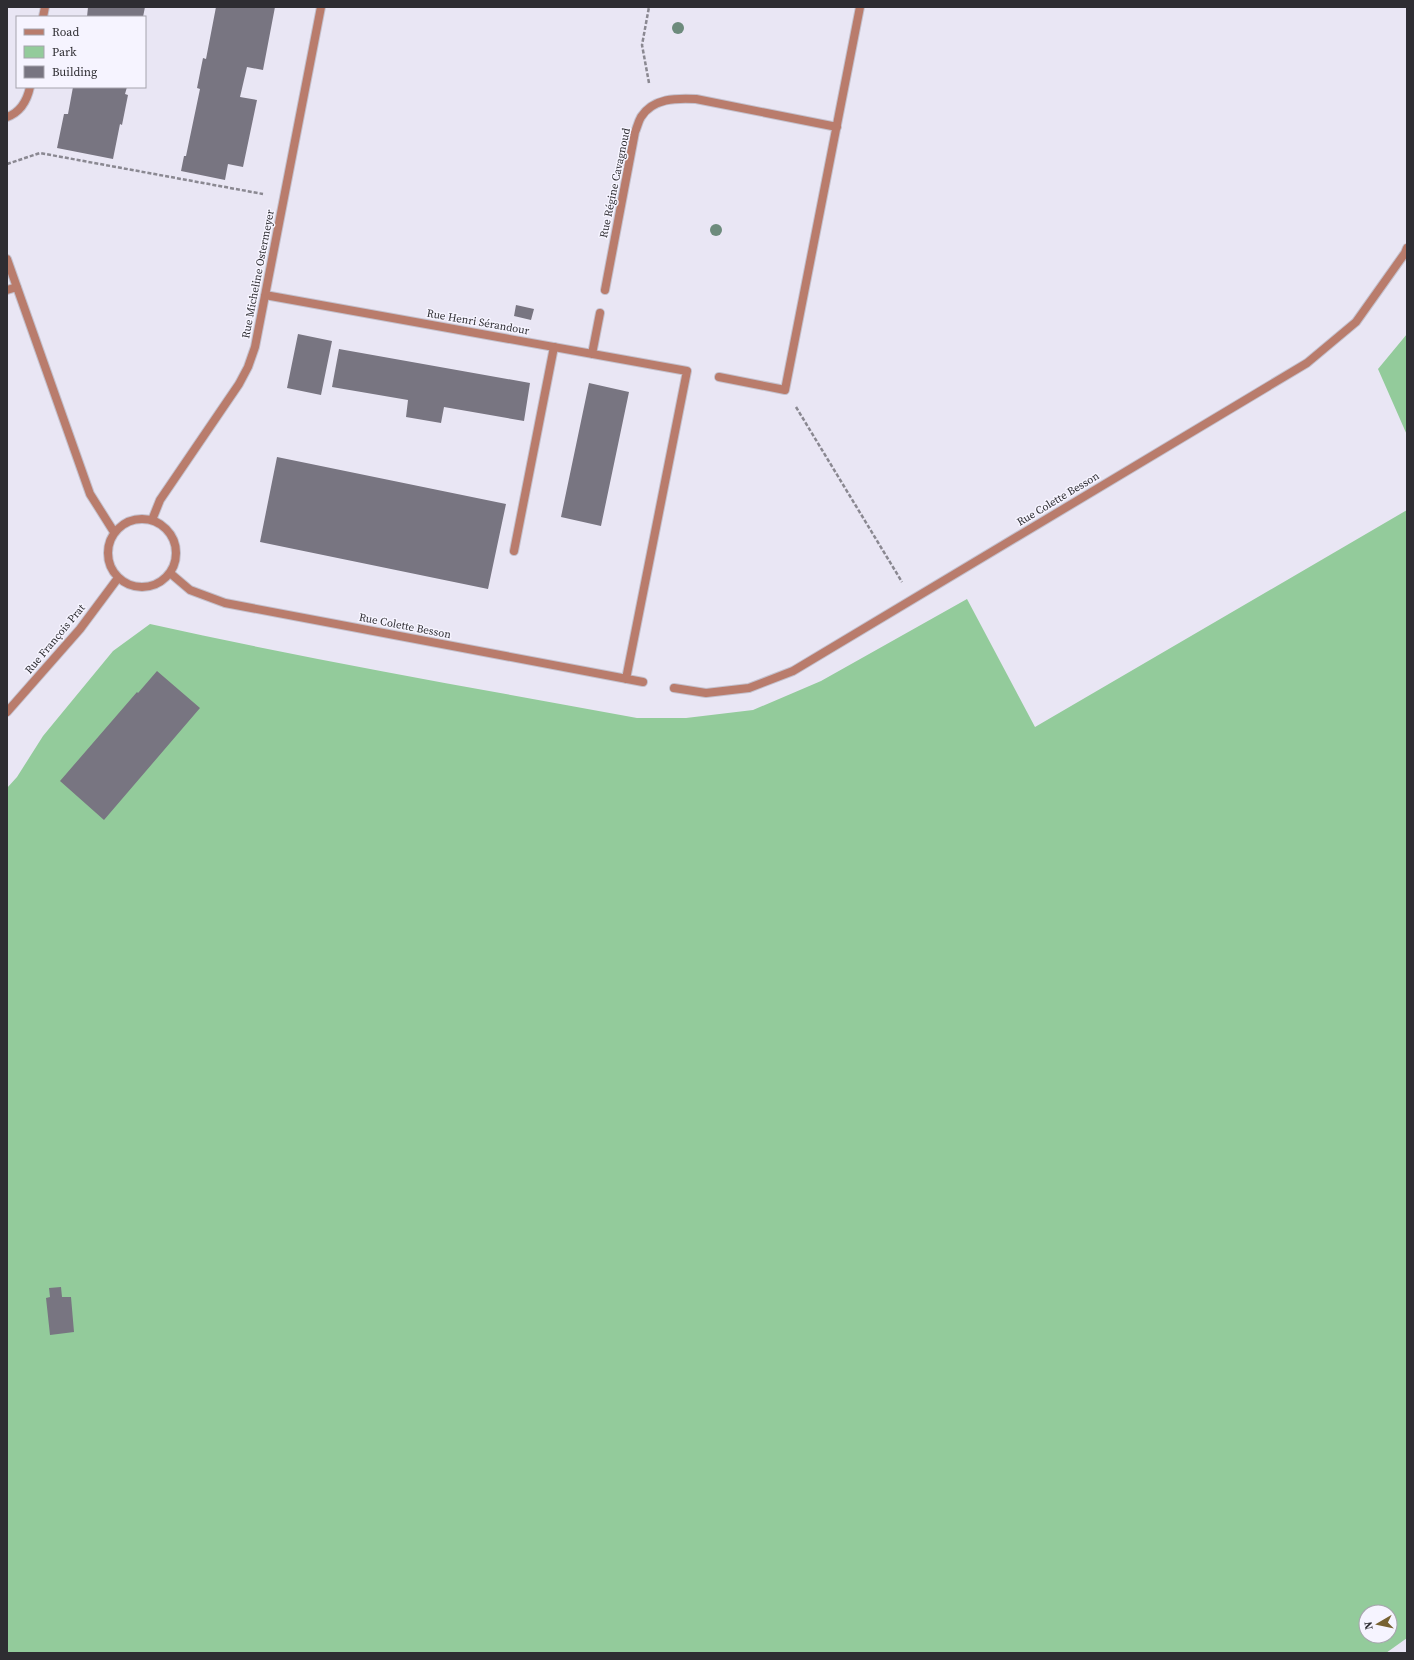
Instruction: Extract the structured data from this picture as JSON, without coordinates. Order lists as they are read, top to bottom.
{
  "streets": {
    "street": [
      "Rue Régine Cavagnoud",
      "Rue Micheline Ostermeyer",
      "Rue Henri Sérandour",
      "Rue Colette Besson",
      "Rue François Prat"
    ]
  },
  "crossings": [
    ["Rue Micheline Ostermeyer", "Rue Henri Sérandour"],
    ["Rue Micheline Ostermeyer", "Rue Colette Besson"],
    ["Rue Micheline Ostermeyer", "Rue François Prat"],
    ["Rue Henri Sérandour", "Rue Colette Besson"],
    ["Rue Colette Besson", "Rue François Prat"]
  ],
  "legend": ["Road", "Park", "Building"],
  "north": "left"
}
